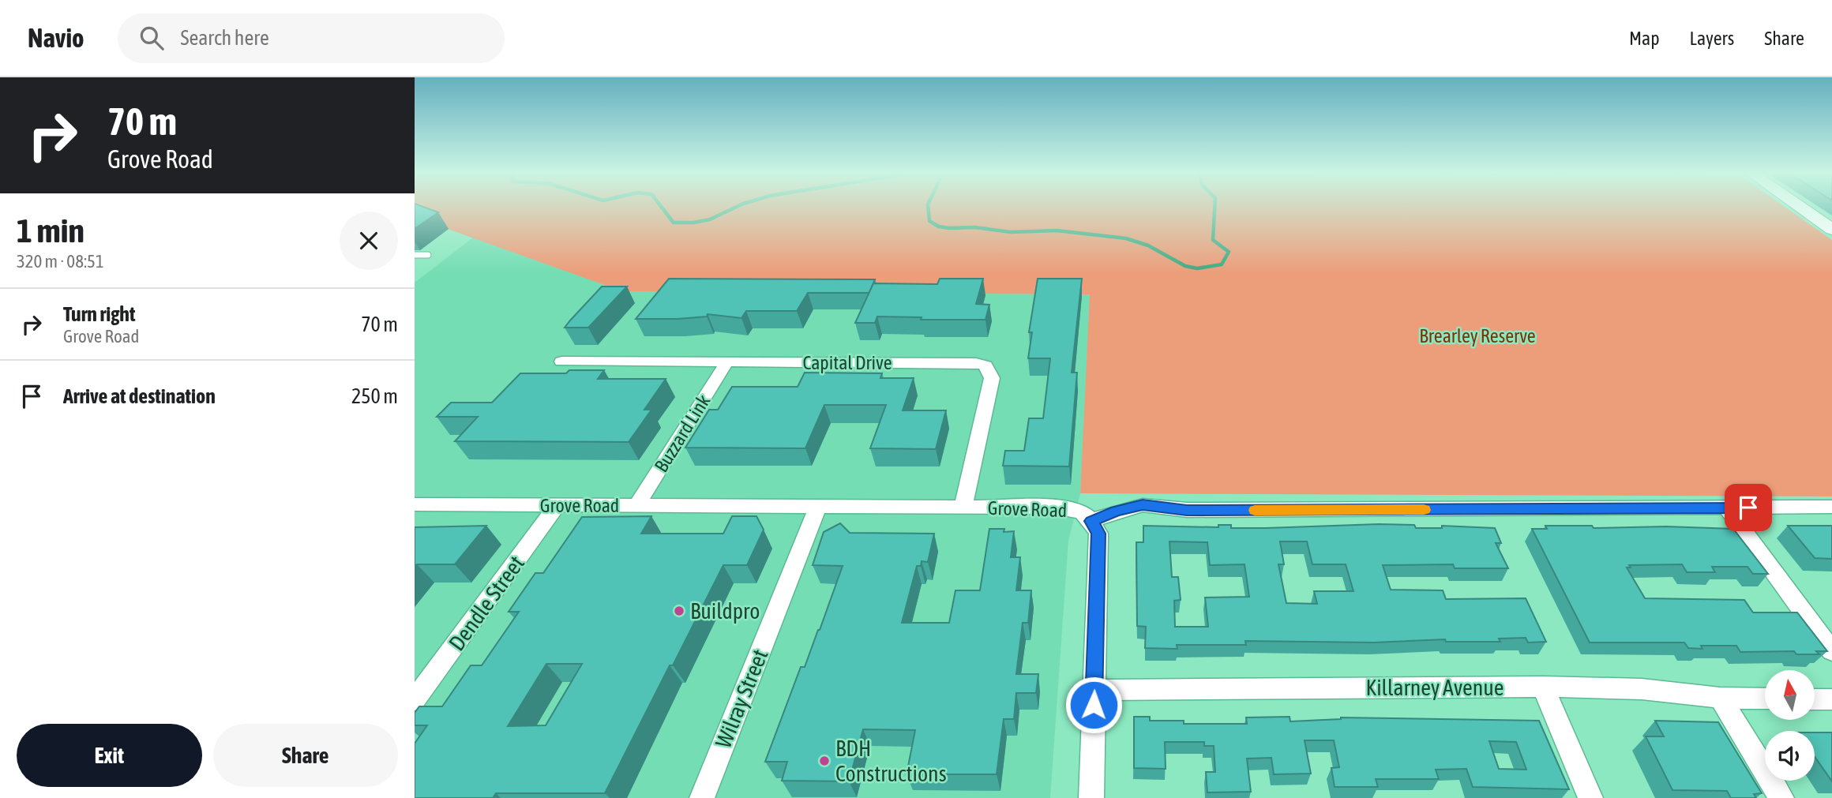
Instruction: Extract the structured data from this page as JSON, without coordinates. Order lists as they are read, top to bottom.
{
  "streets": {
    "street": [
      "Capital Drive",
      "Buzzard Link",
      "Grove Road",
      "Dendle Street",
      "Killarney Avenue",
      "Wilray Street"
    ]
  },
  "crossings": [
    ["Capital Drive", "Buzzard Link"],
    ["Capital Drive", "Grove Road"],
    ["Buzzard Link", "Grove Road"],
    ["Grove Road", "Dendle Street"],
    ["Grove Road", "Wilray Street"]
  ],
  "parks": ["Brearley Reserve"],
  "places": ["Buildpro", "BDH Constructions"],
  "north": "top",
  "page": {
    "header": "Navio",
    "search": "Search here",
    "nav": ["Map", "Layers", "Share"],
    "turn": ["70 m", "Grove Road"],
    "heading": ["1 min", "320 m · 08:51"],
    "list": [
      {
        "name": "Turn right",
        "note": "Grove Road",
        "value": "70 m"
      },
      {
        "name": "Arrive at destination",
        "value": "250 m"
      }
    ],
    "buttons": ["Exit", "Share"]
  }
}
